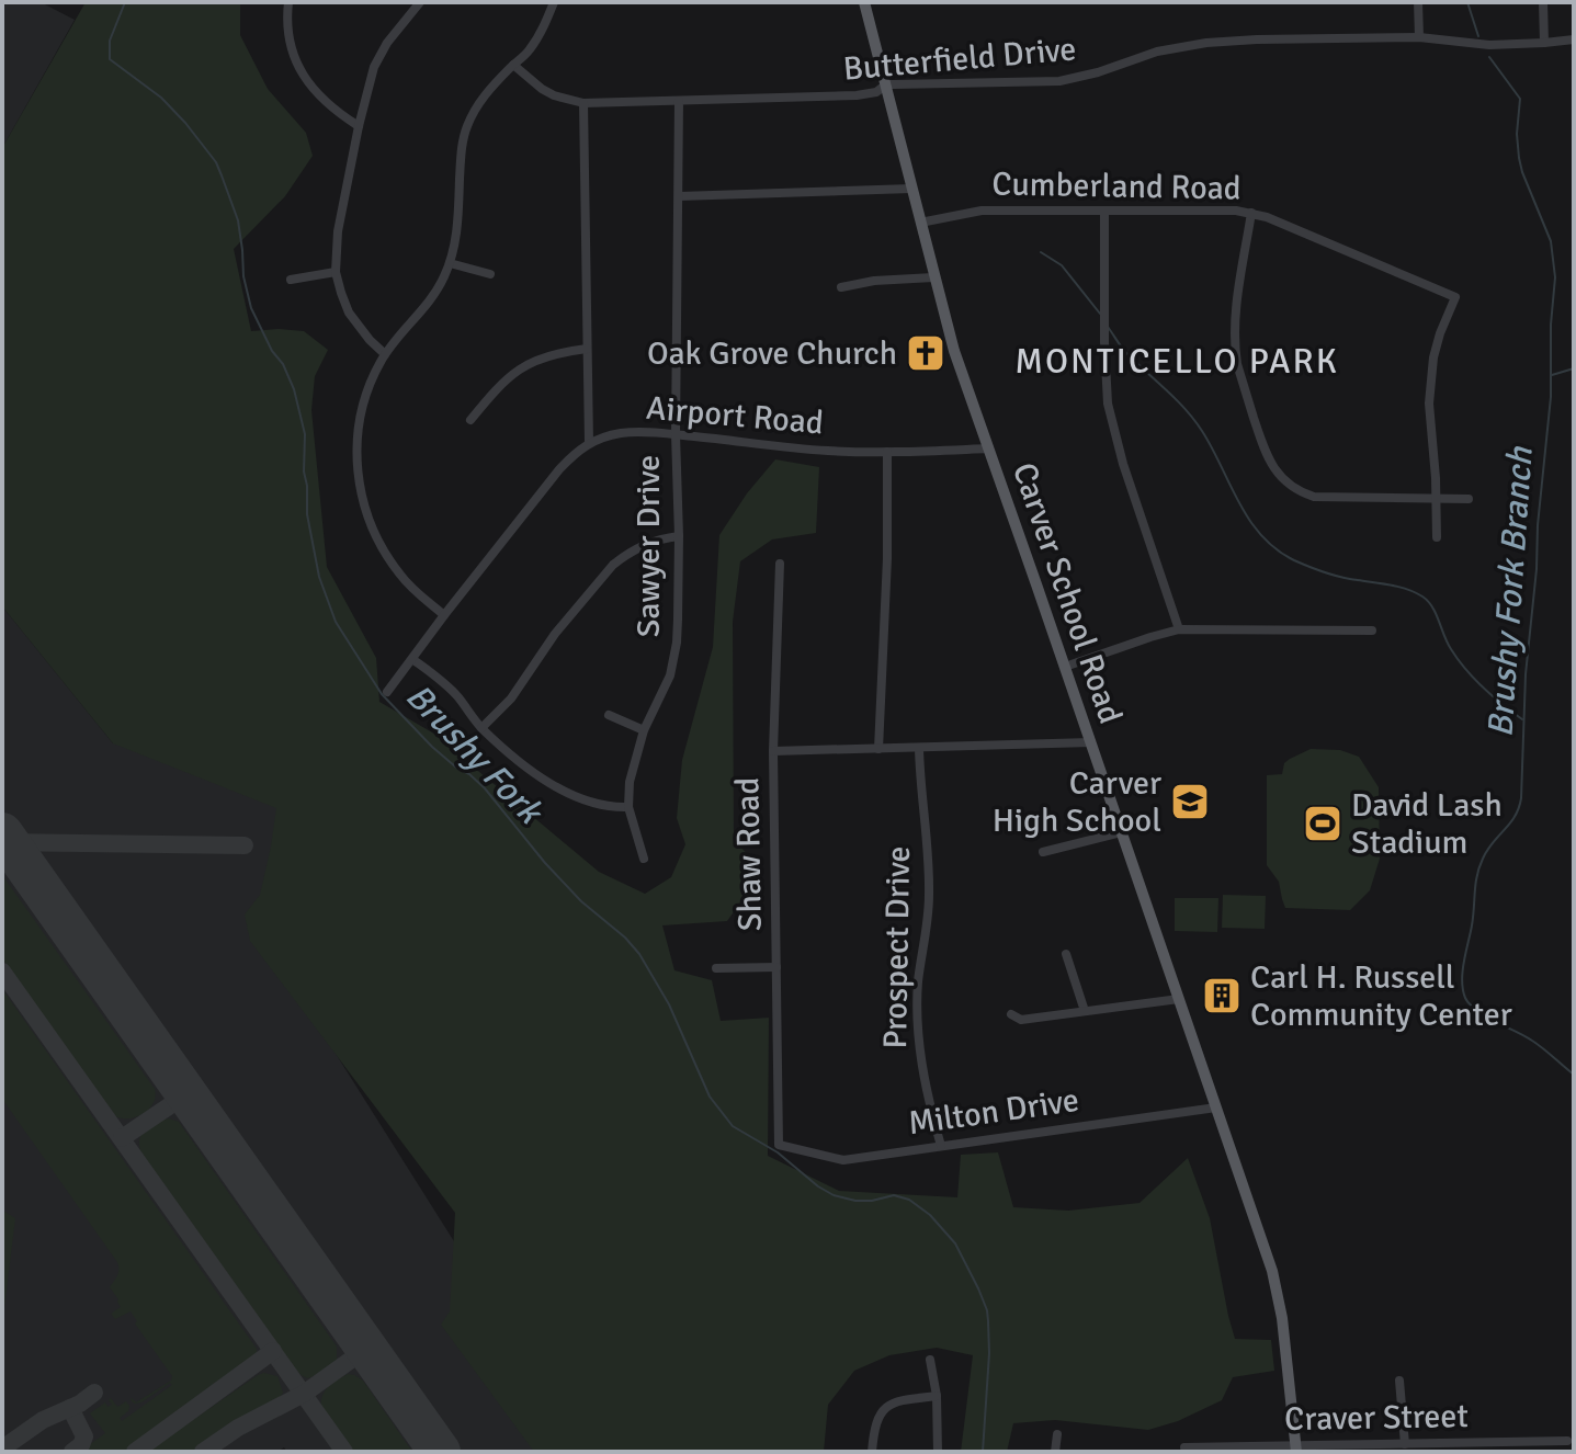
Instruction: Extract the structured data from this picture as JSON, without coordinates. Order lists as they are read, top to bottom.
{
  "streets": {
    "main road": ["Carver School Road"],
    "street": [
      "Butterfield Drive",
      "Cumberland Road",
      "Airport Road",
      "Sawyer Drive",
      "Shaw Road",
      "Prospect Drive",
      "Milton Drive",
      "Craver Street"
    ]
  },
  "crossings": [
    ["Butterfield Drive", "Sawyer Drive"],
    ["Butterfield Drive", "Carver School Road"],
    ["Cumberland Road", "Carver School Road"],
    ["Airport Road", "Sawyer Drive"],
    ["Airport Road", "Carver School Road"],
    ["Carver School Road", "Milton Drive"],
    ["Carver School Road", "Craver Street"],
    ["Shaw Road", "Milton Drive"],
    ["Prospect Drive", "Milton Drive"]
  ],
  "districts": ["MONTICELLO PARK"],
  "water": ["Brushy Fork Branch", "Brushy Fork"],
  "places": {
    "church": ["Oak Grove Church"],
    "school or university": ["Carver High School"],
    "sports": ["David Lash Stadium"],
    "building": ["Carl H. Russell Community Center"]
  }
}
